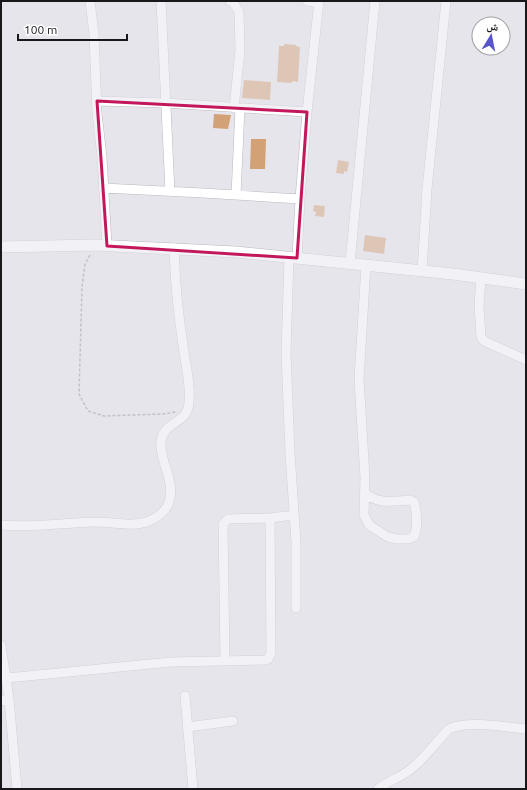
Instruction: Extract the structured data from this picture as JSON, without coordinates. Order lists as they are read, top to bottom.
{
  "scale_bar": "100 m",
  "north": "top"
}
